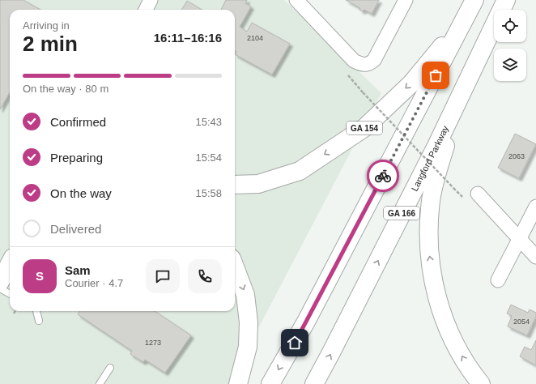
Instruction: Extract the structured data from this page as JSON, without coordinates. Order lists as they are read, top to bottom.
{
  "streets": {
    "main road": ["GA 154", "Langford Parkway", "GA 166"]
  },
  "house_numbers": [
    "2104",
    "2063",
    "2054",
    "1273"
  ],
  "page": {
    "heading": ["2 min", "Arriving in", "16:11–16:16"],
    "panel": ["Sam", "Courier · 4.7"],
    "bar": "On the way · 80 m",
    "list": [
      ["Confirmed", "15:43"],
      ["Preparing", "15:54"],
      ["On the way", "15:58"],
      "Delivered"
    ],
    "round": "S"
  }
}
